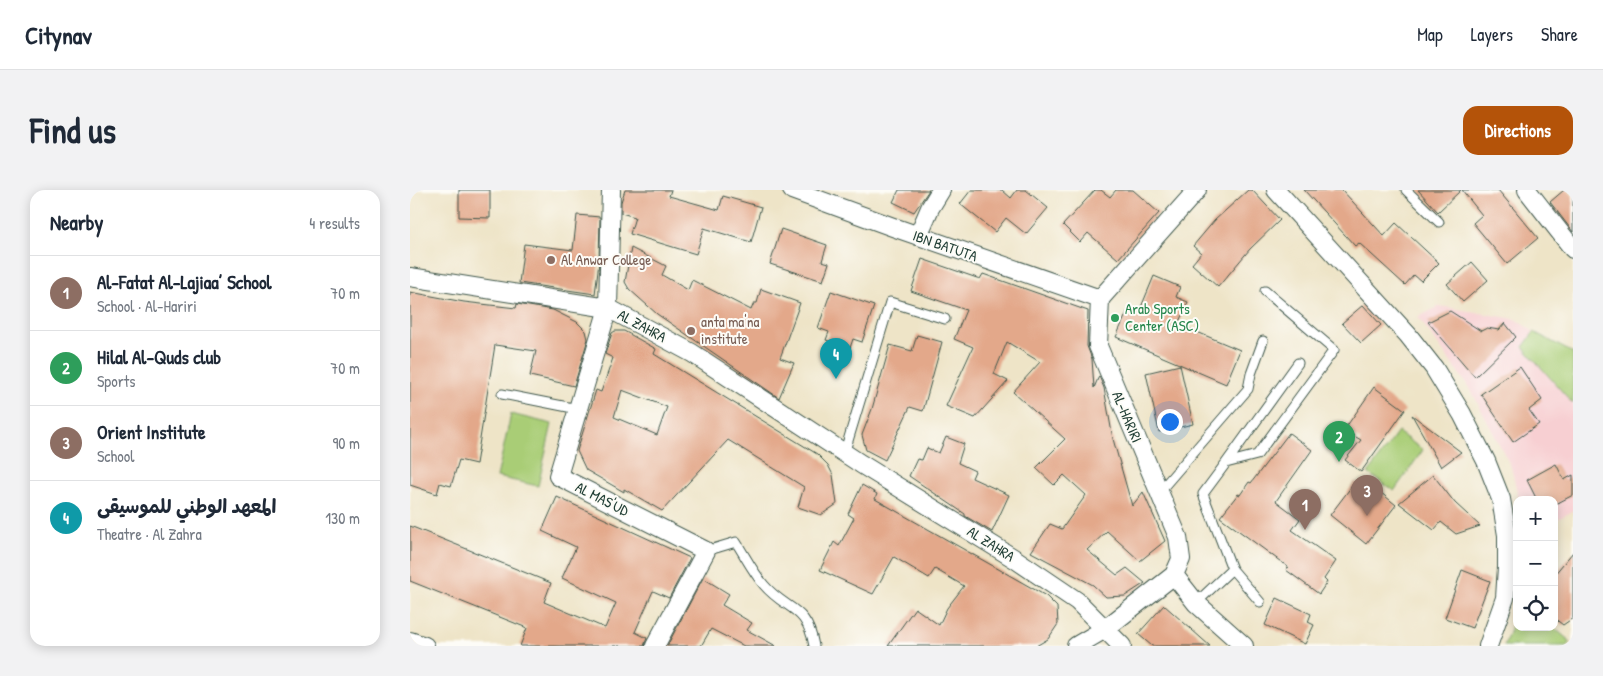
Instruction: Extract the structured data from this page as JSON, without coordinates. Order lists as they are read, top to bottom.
{
  "streets": {
    "street": [
      "IBN BATUTA",
      "AL ZAHRA",
      "AL-HARIRI",
      "AL MAS'UD"
    ]
  },
  "crossings": [
    ["IBN BATUTA", "AL-HARIRI"],
    ["AL ZAHRA", "AL MAS'UD"]
  ],
  "places": ["Al Anwar College", "Arab Sports Center (ASC)", "anta ma'na institute"],
  "page": {
    "header": "Citynav",
    "nav": ["Map", "Layers", "Share"],
    "buttons": "Directions",
    "title": "Find us",
    "heading": ["Nearby", "4 results"],
    "list": [
      {
        "mark": "1",
        "name": "Al-Fatat Al-Lajiaa’ School",
        "note": "School · Al-Hariri",
        "value": "70 m"
      },
      {
        "mark": "2",
        "name": "Hilal Al-Quds club",
        "note": "Sports",
        "value": "70 m"
      },
      {
        "mark": "3",
        "name": "Orient Institute",
        "note": "School",
        "value": "90 m"
      },
      {
        "mark": "4",
        "name": "المعهد الوطني للموسيقى",
        "note": "Theatre · Al Zahra",
        "value": "130 m"
      }
    ],
    "pins": [
      "4",
      "2",
      "3",
      "1"
    ],
    "map_buttons": ["+", "−"]
  }
}
